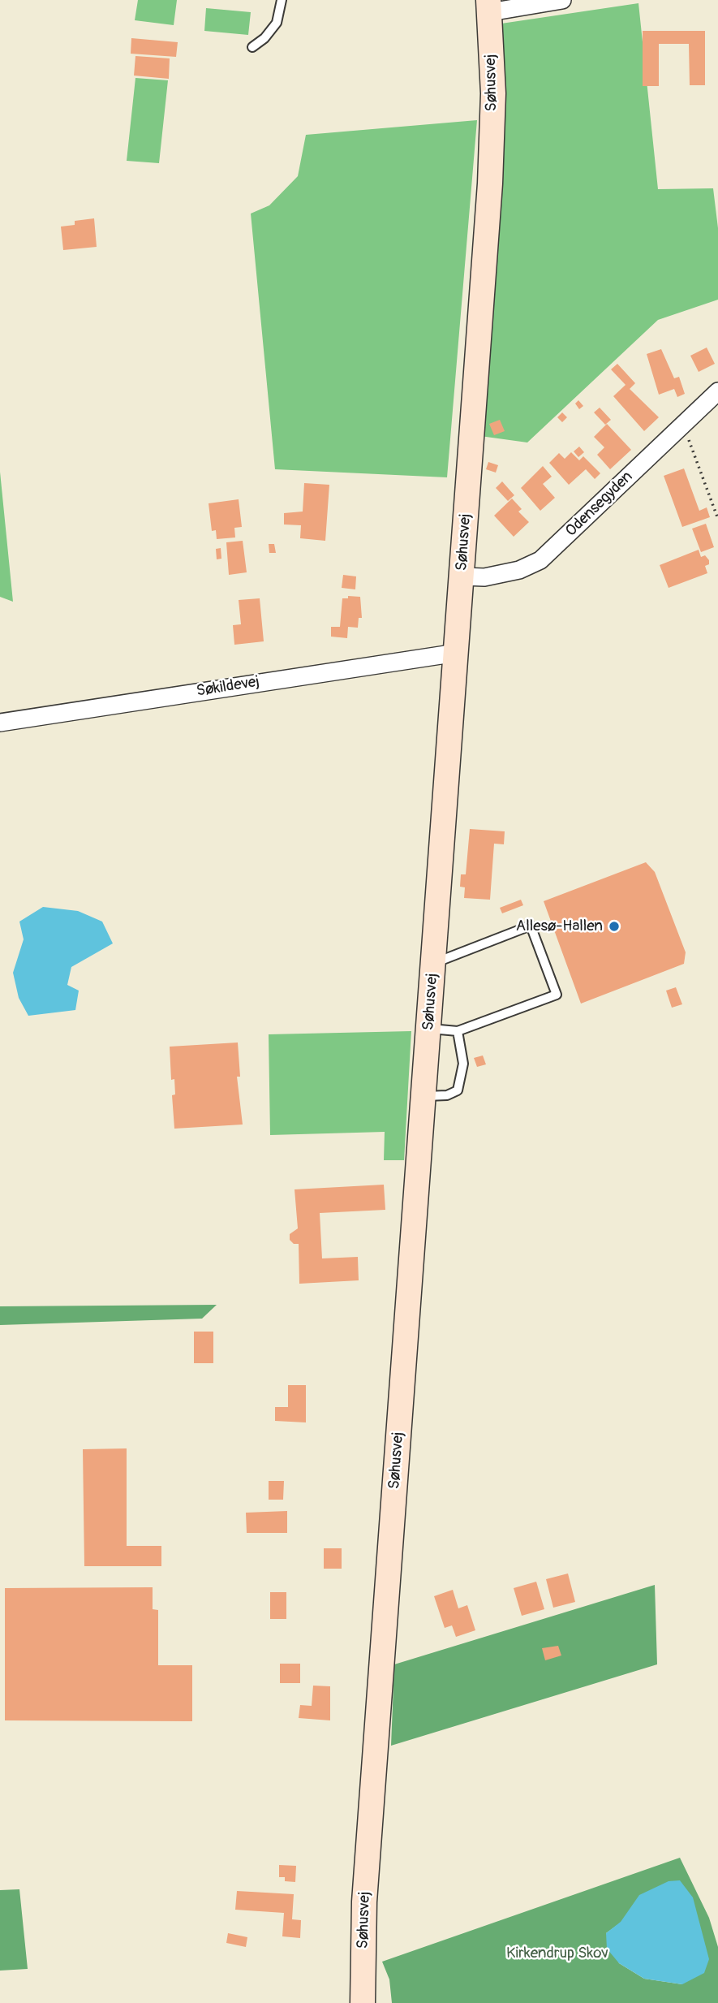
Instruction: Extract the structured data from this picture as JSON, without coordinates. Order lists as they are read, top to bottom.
{
  "streets": {
    "street": ["Søhusvej", "Odensegyden", "Søkildevej"]
  },
  "crossings": [
    ["Søhusvej", "Odensegyden"],
    ["Søhusvej", "Søkildevej"]
  ],
  "parks": ["Kirkendrup Skov"],
  "places": ["Allesø-Hallen"]
}
